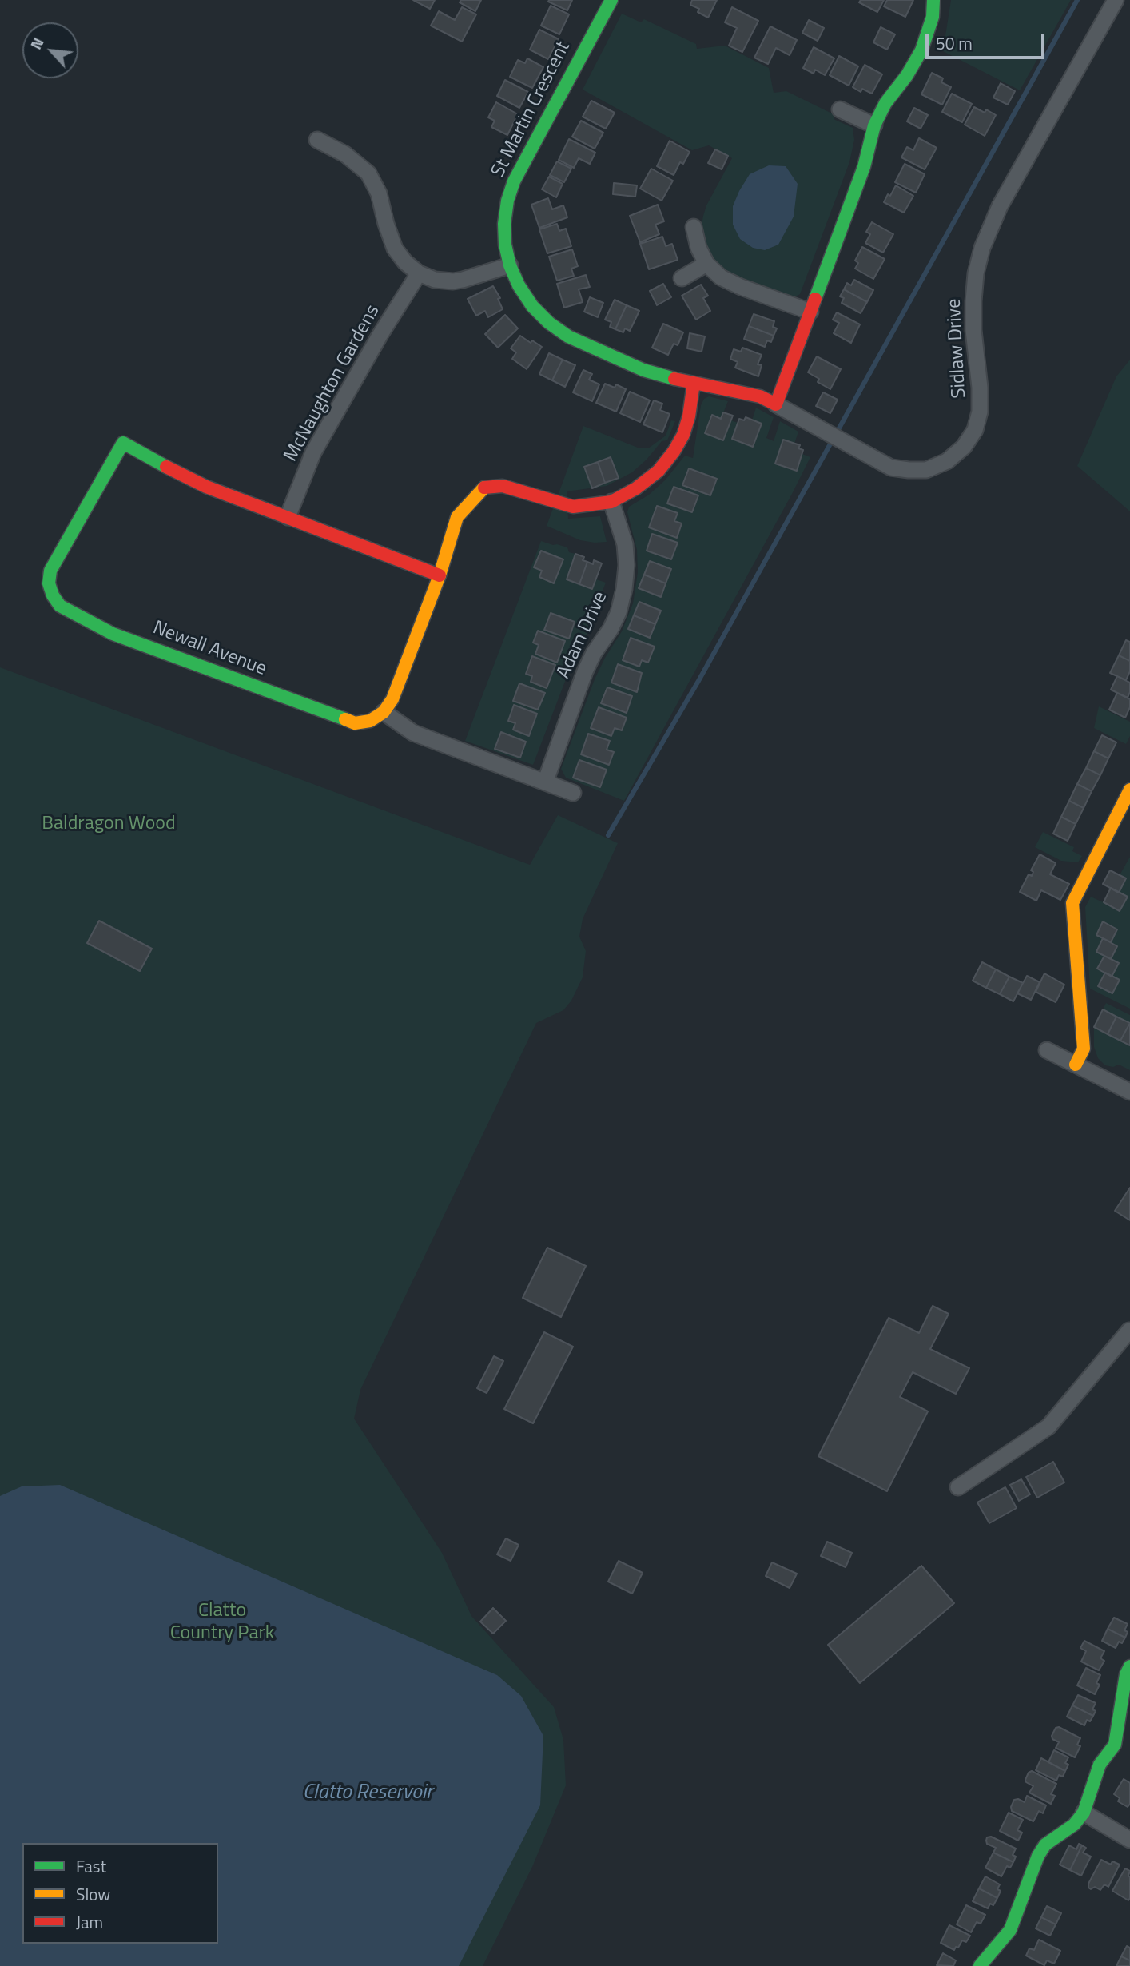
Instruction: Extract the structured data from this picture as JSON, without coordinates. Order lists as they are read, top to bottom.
{
  "streets": {
    "street": [
      "St Martin Crescent",
      "Sidlaw Drive",
      "McNaughton Gardens",
      "Adam Drive",
      "Newall Avenue"
    ]
  },
  "crossings": [
    ["St Martin Crescent", "Sidlaw Drive"],
    ["McNaughton Gardens", "Newall Avenue"]
  ],
  "water": ["Clatto Reservoir"],
  "parks": ["Baldragon Wood", "Clatto Country Park"],
  "legend": ["Fast", "Slow", "Jam"],
  "scale_bar": "50 m",
  "north": "top left"
}
